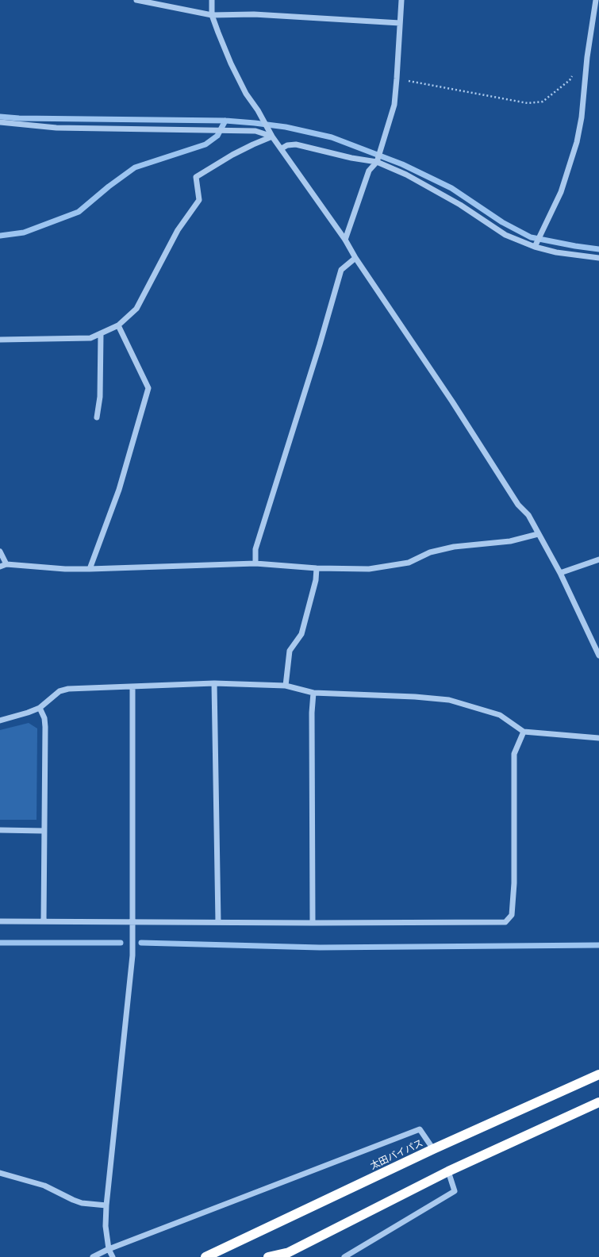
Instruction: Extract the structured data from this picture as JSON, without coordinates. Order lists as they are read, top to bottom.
{
  "streets": {
    "highway": ["太田バイパス"]
  }
}
